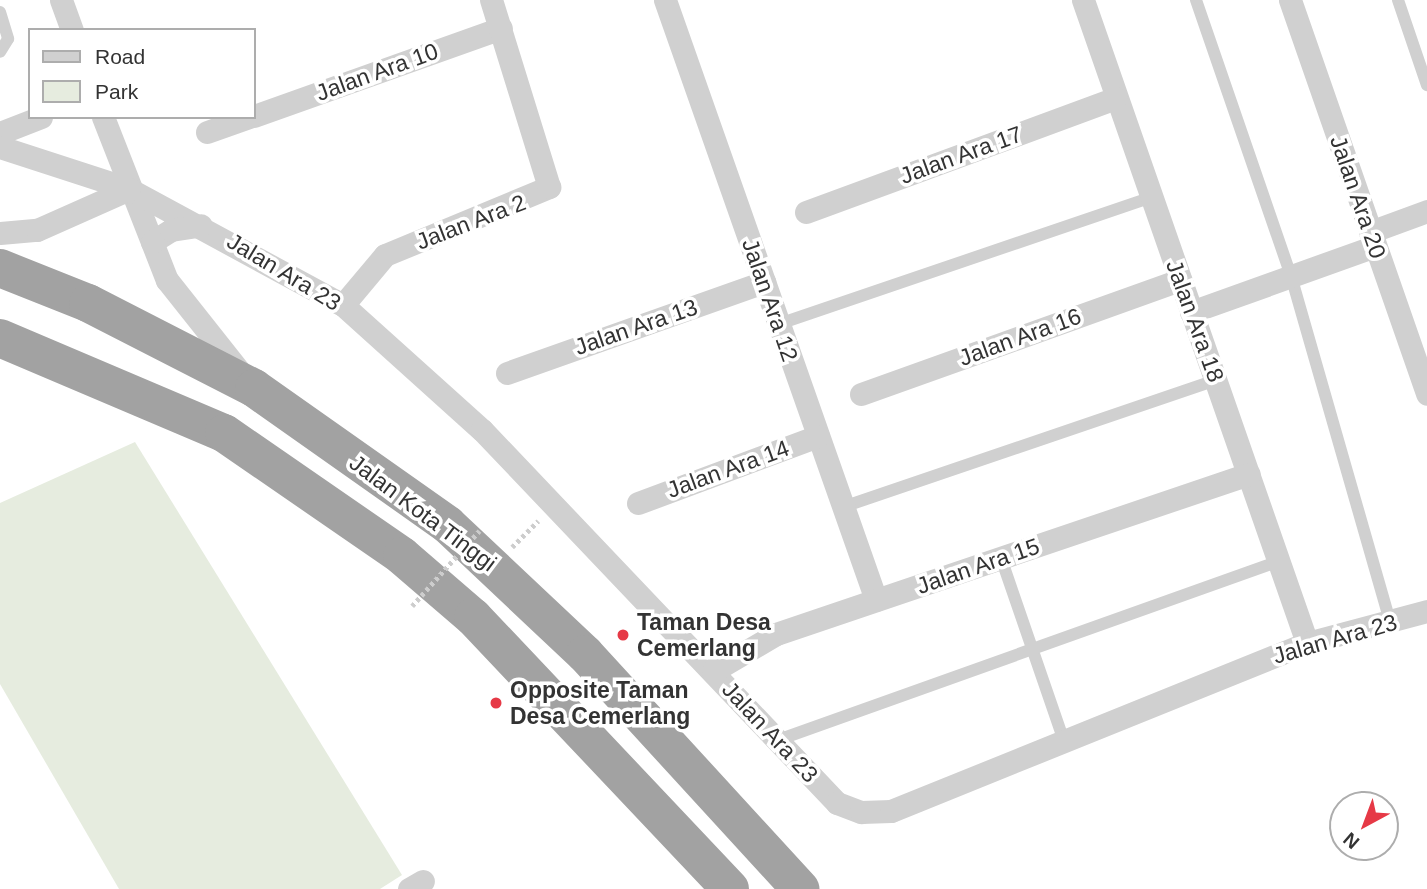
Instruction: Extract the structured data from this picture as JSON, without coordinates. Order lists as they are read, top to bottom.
{
  "streets": {
    "highway": ["Jalan Kota Tinggi"],
    "street": [
      "Jalan Ara 10",
      "Jalan Ara 17",
      "Jalan Ara 20",
      "Jalan Ara 2",
      "Jalan Ara 23",
      "Jalan Ara 12",
      "Jalan Ara 18",
      "Jalan Ara 13",
      "Jalan Ara 16",
      "Jalan Ara 14",
      "Jalan Ara 15"
    ]
  },
  "crossings": [
    ["Jalan Ara 10", "Jalan Ara 2"],
    ["Jalan Ara 17", "Jalan Ara 18"],
    ["Jalan Ara 2", "Jalan Ara 23"],
    ["Jalan Ara 23", "Jalan Ara 18"],
    ["Jalan Ara 23", "Jalan Ara 15"],
    ["Jalan Ara 12", "Jalan Ara 13"],
    ["Jalan Ara 12", "Jalan Ara 14"],
    ["Jalan Ara 12", "Jalan Ara 15"],
    ["Jalan Ara 18", "Jalan Ara 16"],
    ["Jalan Ara 18", "Jalan Ara 15"]
  ],
  "places": ["Taman Desa Cemerlang", "Opposite Taman Desa Cemerlang"],
  "legend": ["Road", "Park"],
  "north": "bottom left"
}
